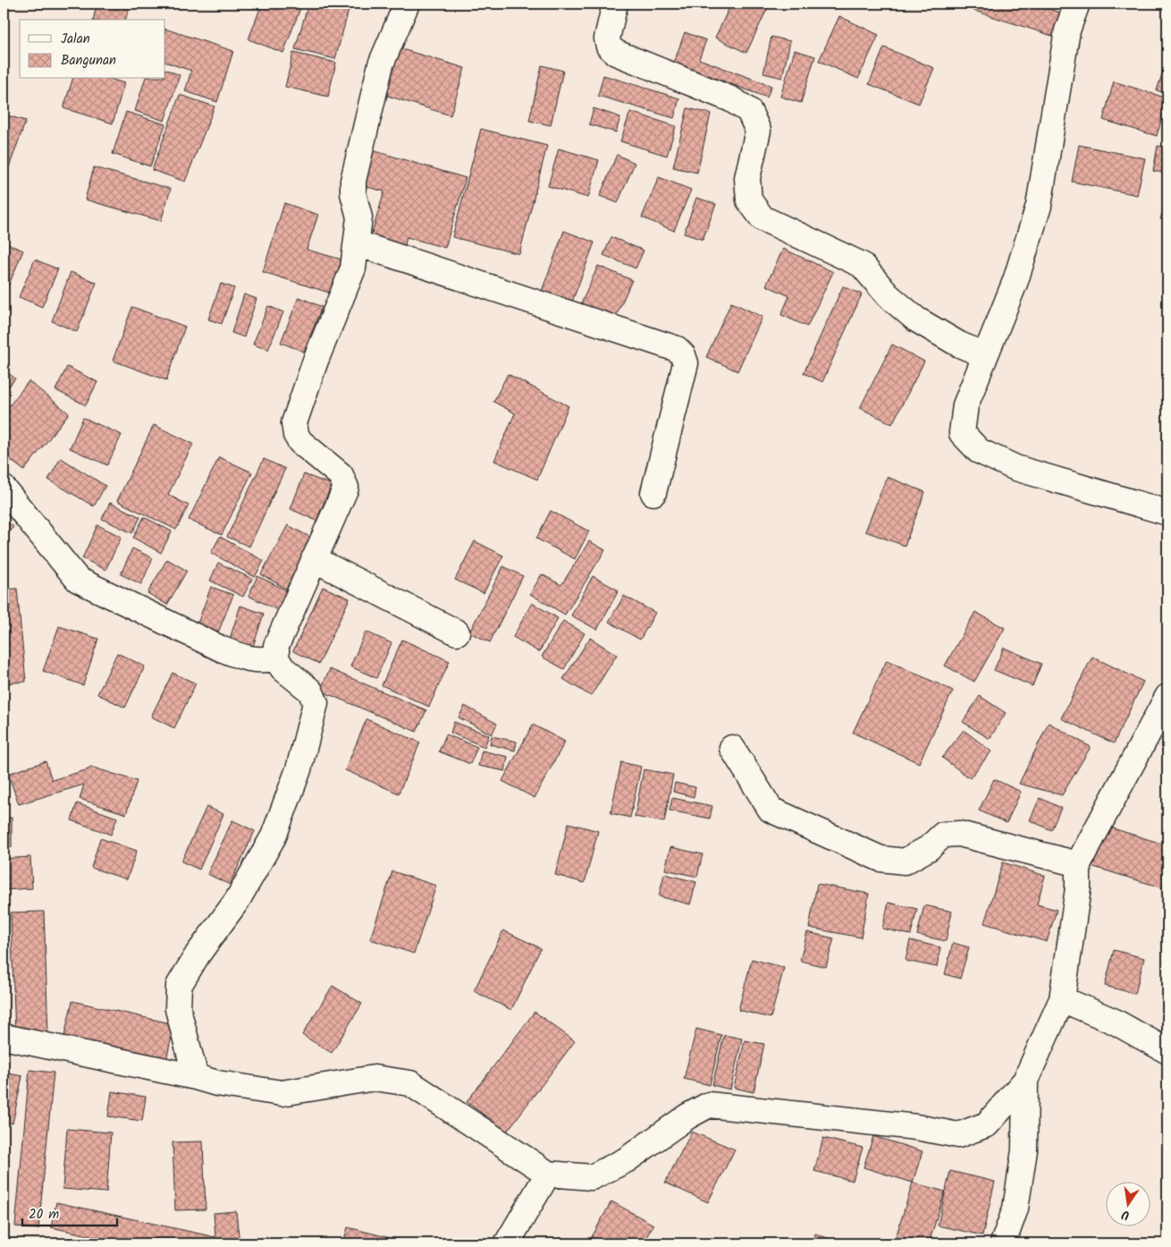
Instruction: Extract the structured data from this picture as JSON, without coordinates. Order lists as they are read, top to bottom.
{
  "legend": ["Jalan", "Bangunan"],
  "scale_bar": "20 m",
  "north": "bottom"
}
